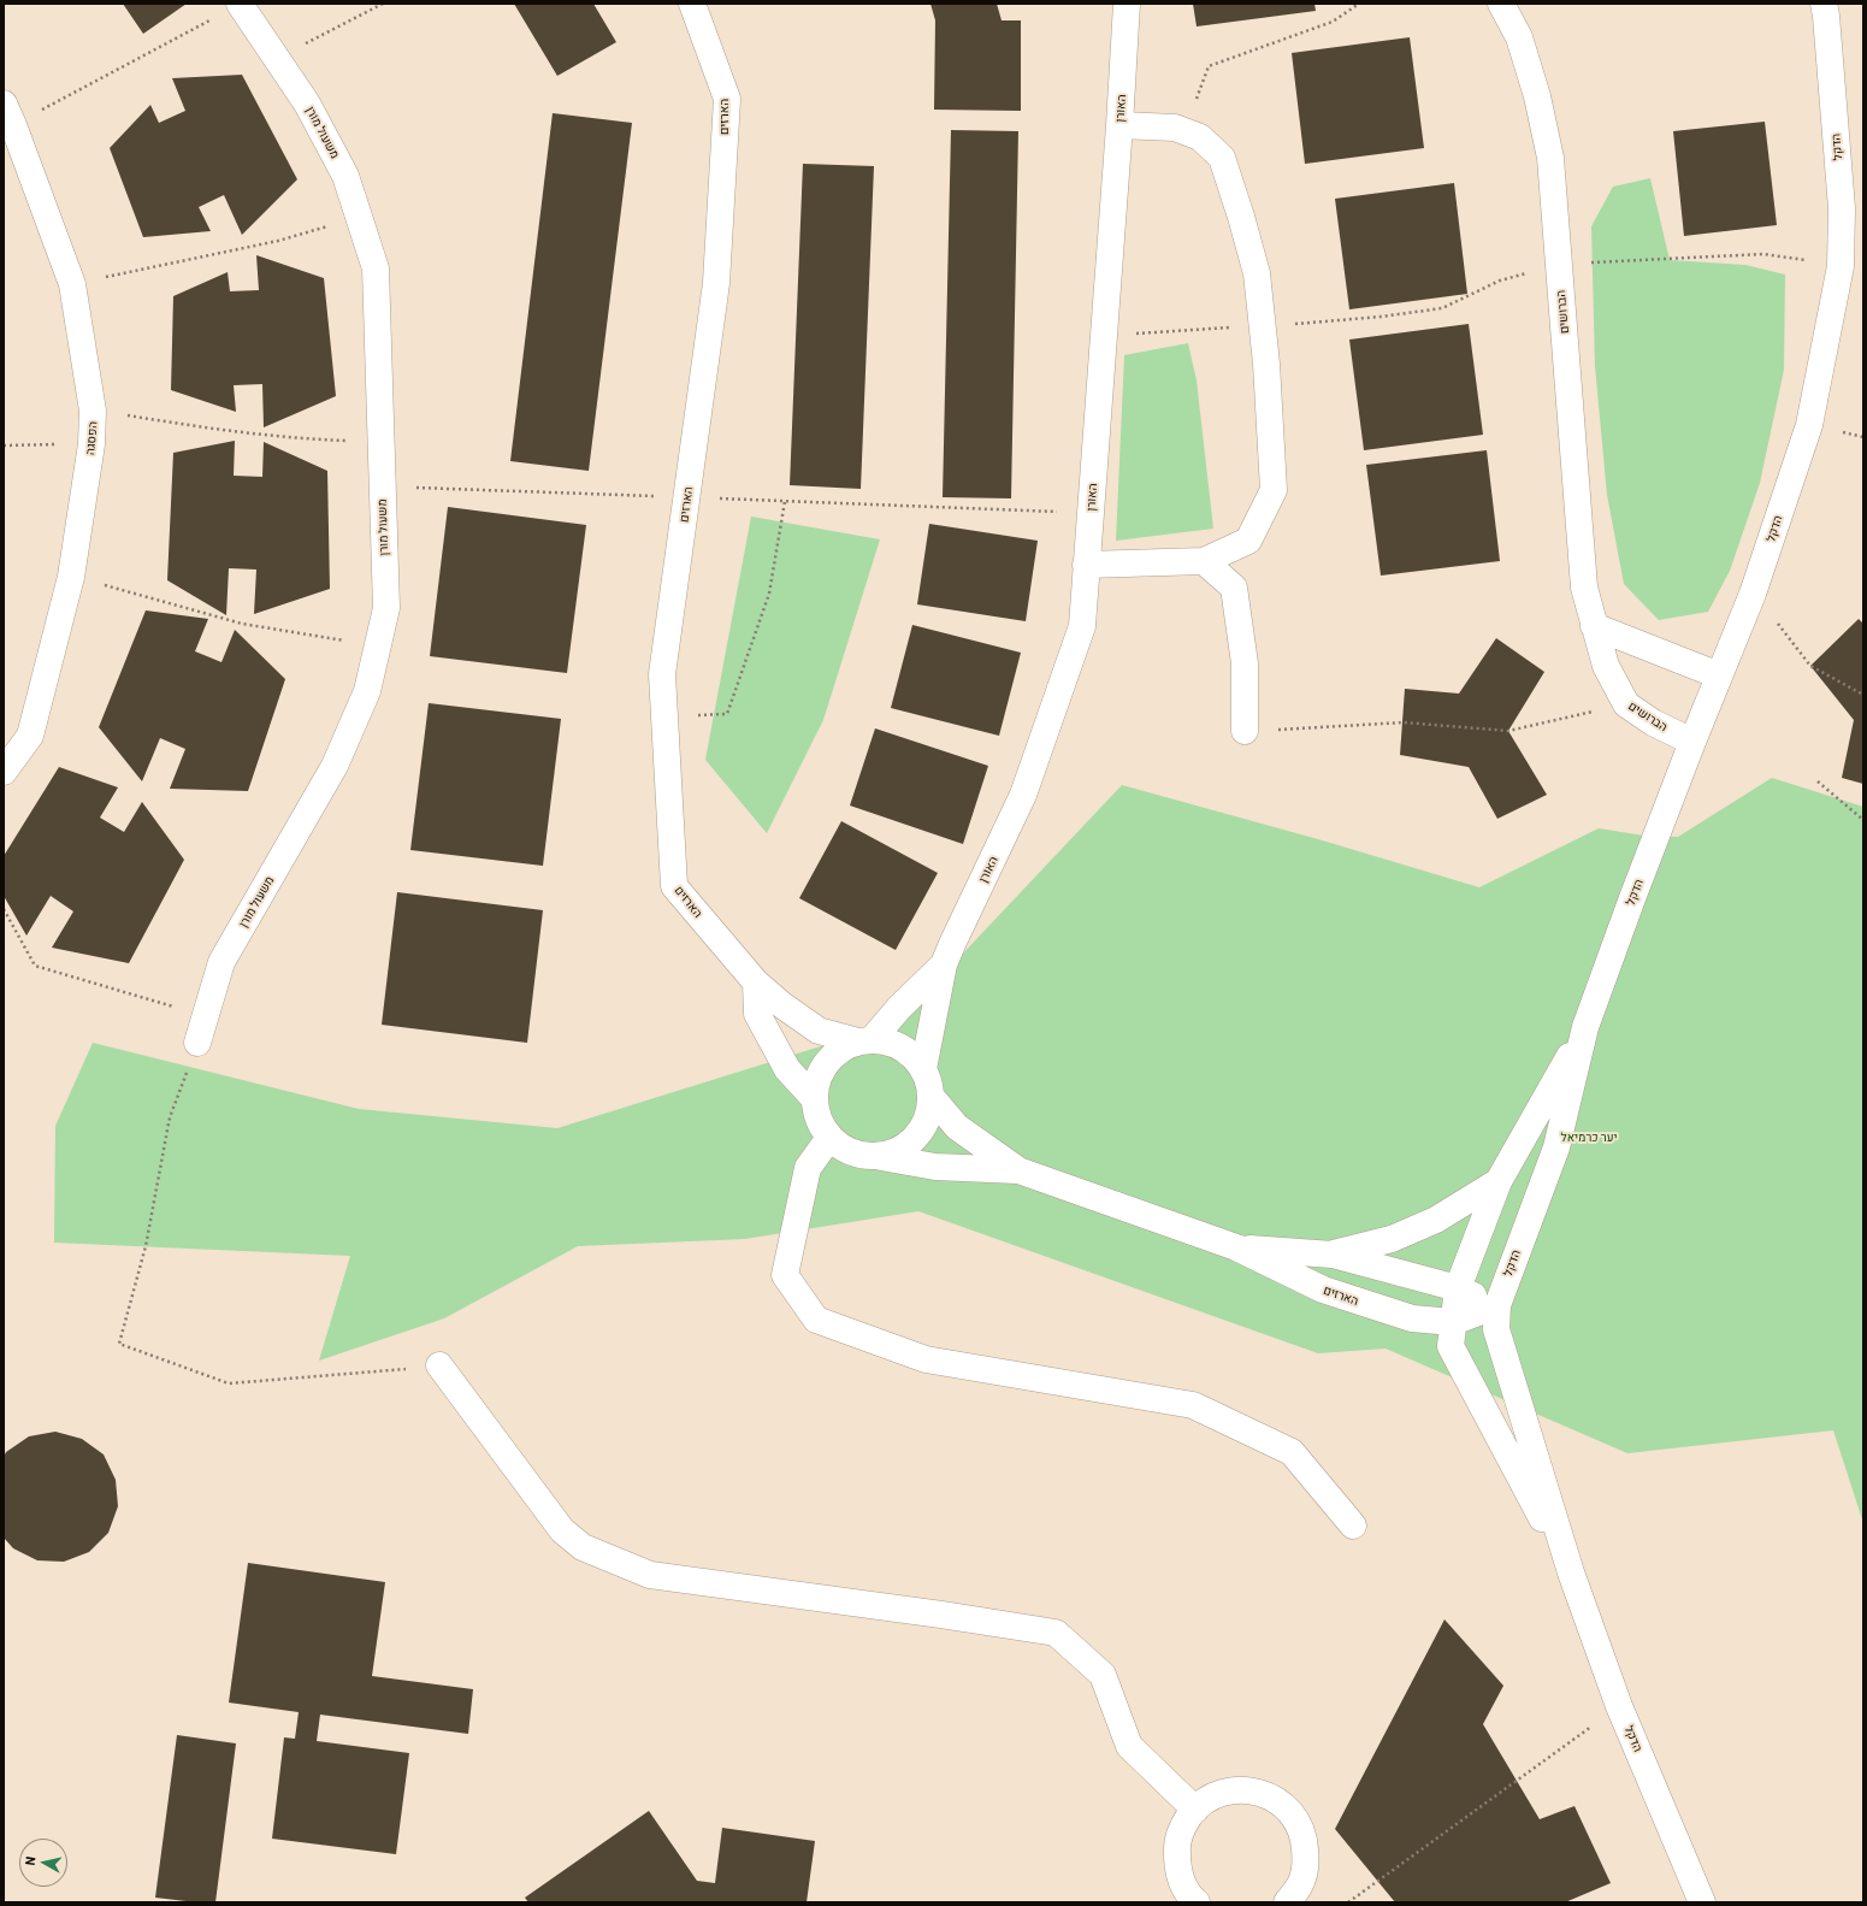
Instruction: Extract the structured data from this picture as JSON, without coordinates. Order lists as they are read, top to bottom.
{
  "streets": {
    "street": [
      "האורן",
      "הארזים",
      "משעול מורן",
      "הדקל",
      "הברושים",
      "הפסגה"
    ]
  },
  "crossings": [
    ["האורן", "הארזים"],
    ["הארזים", "הדקל"],
    ["הדקל", "הברושים"]
  ],
  "parks": ["יער כרמיאל"],
  "north": "left"
}
